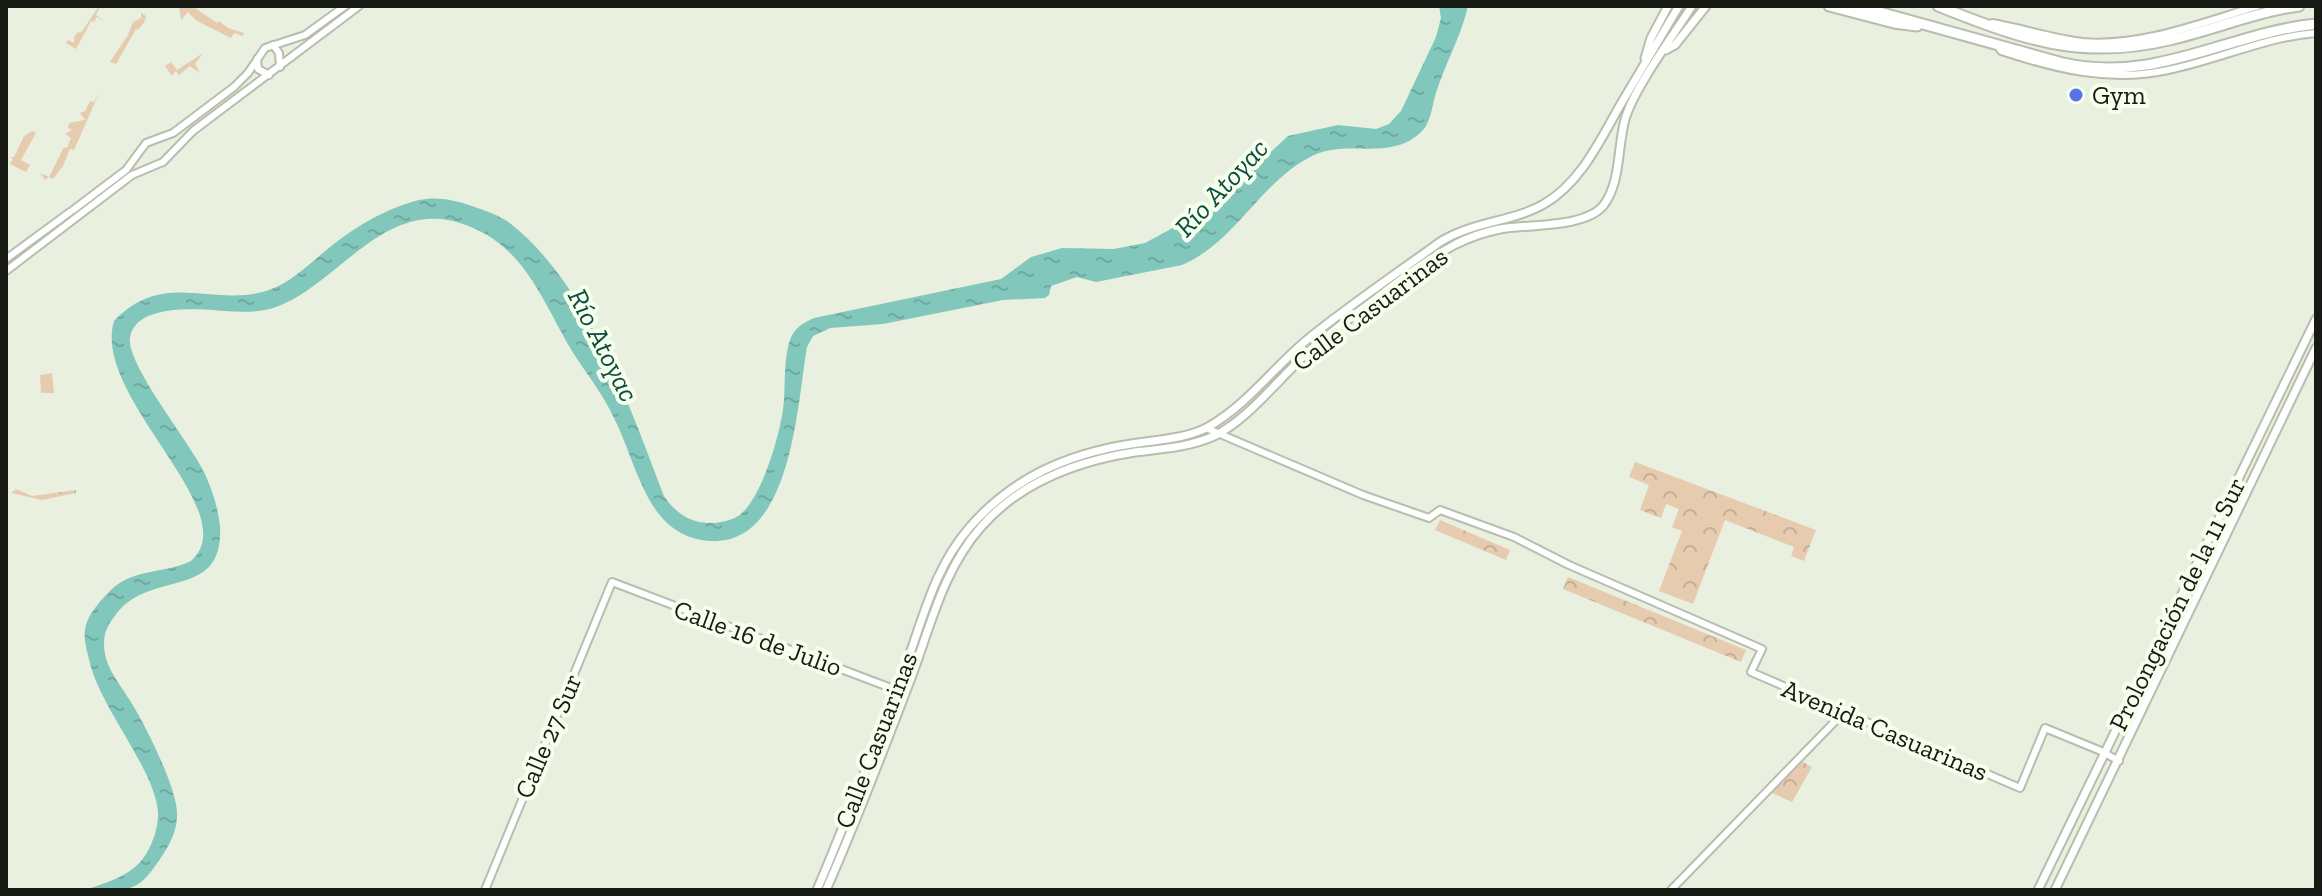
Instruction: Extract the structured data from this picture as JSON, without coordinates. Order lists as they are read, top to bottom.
{
  "streets": {
    "main road": ["Calle Casuarinas", "Prolongación de la 11 Sur"],
    "street": ["Calle 16 de Julio", "Avenida Casuarinas", "Calle 27 Sur"]
  },
  "crossings": [
    ["Calle Casuarinas", "Calle 16 de Julio"],
    ["Calle Casuarinas", "Avenida Casuarinas"],
    ["Prolongación de la 11 Sur", "Avenida Casuarinas"],
    ["Calle 16 de Julio", "Calle 27 Sur"]
  ],
  "water": ["Río Atoyac"],
  "places": ["Gym"]
}
